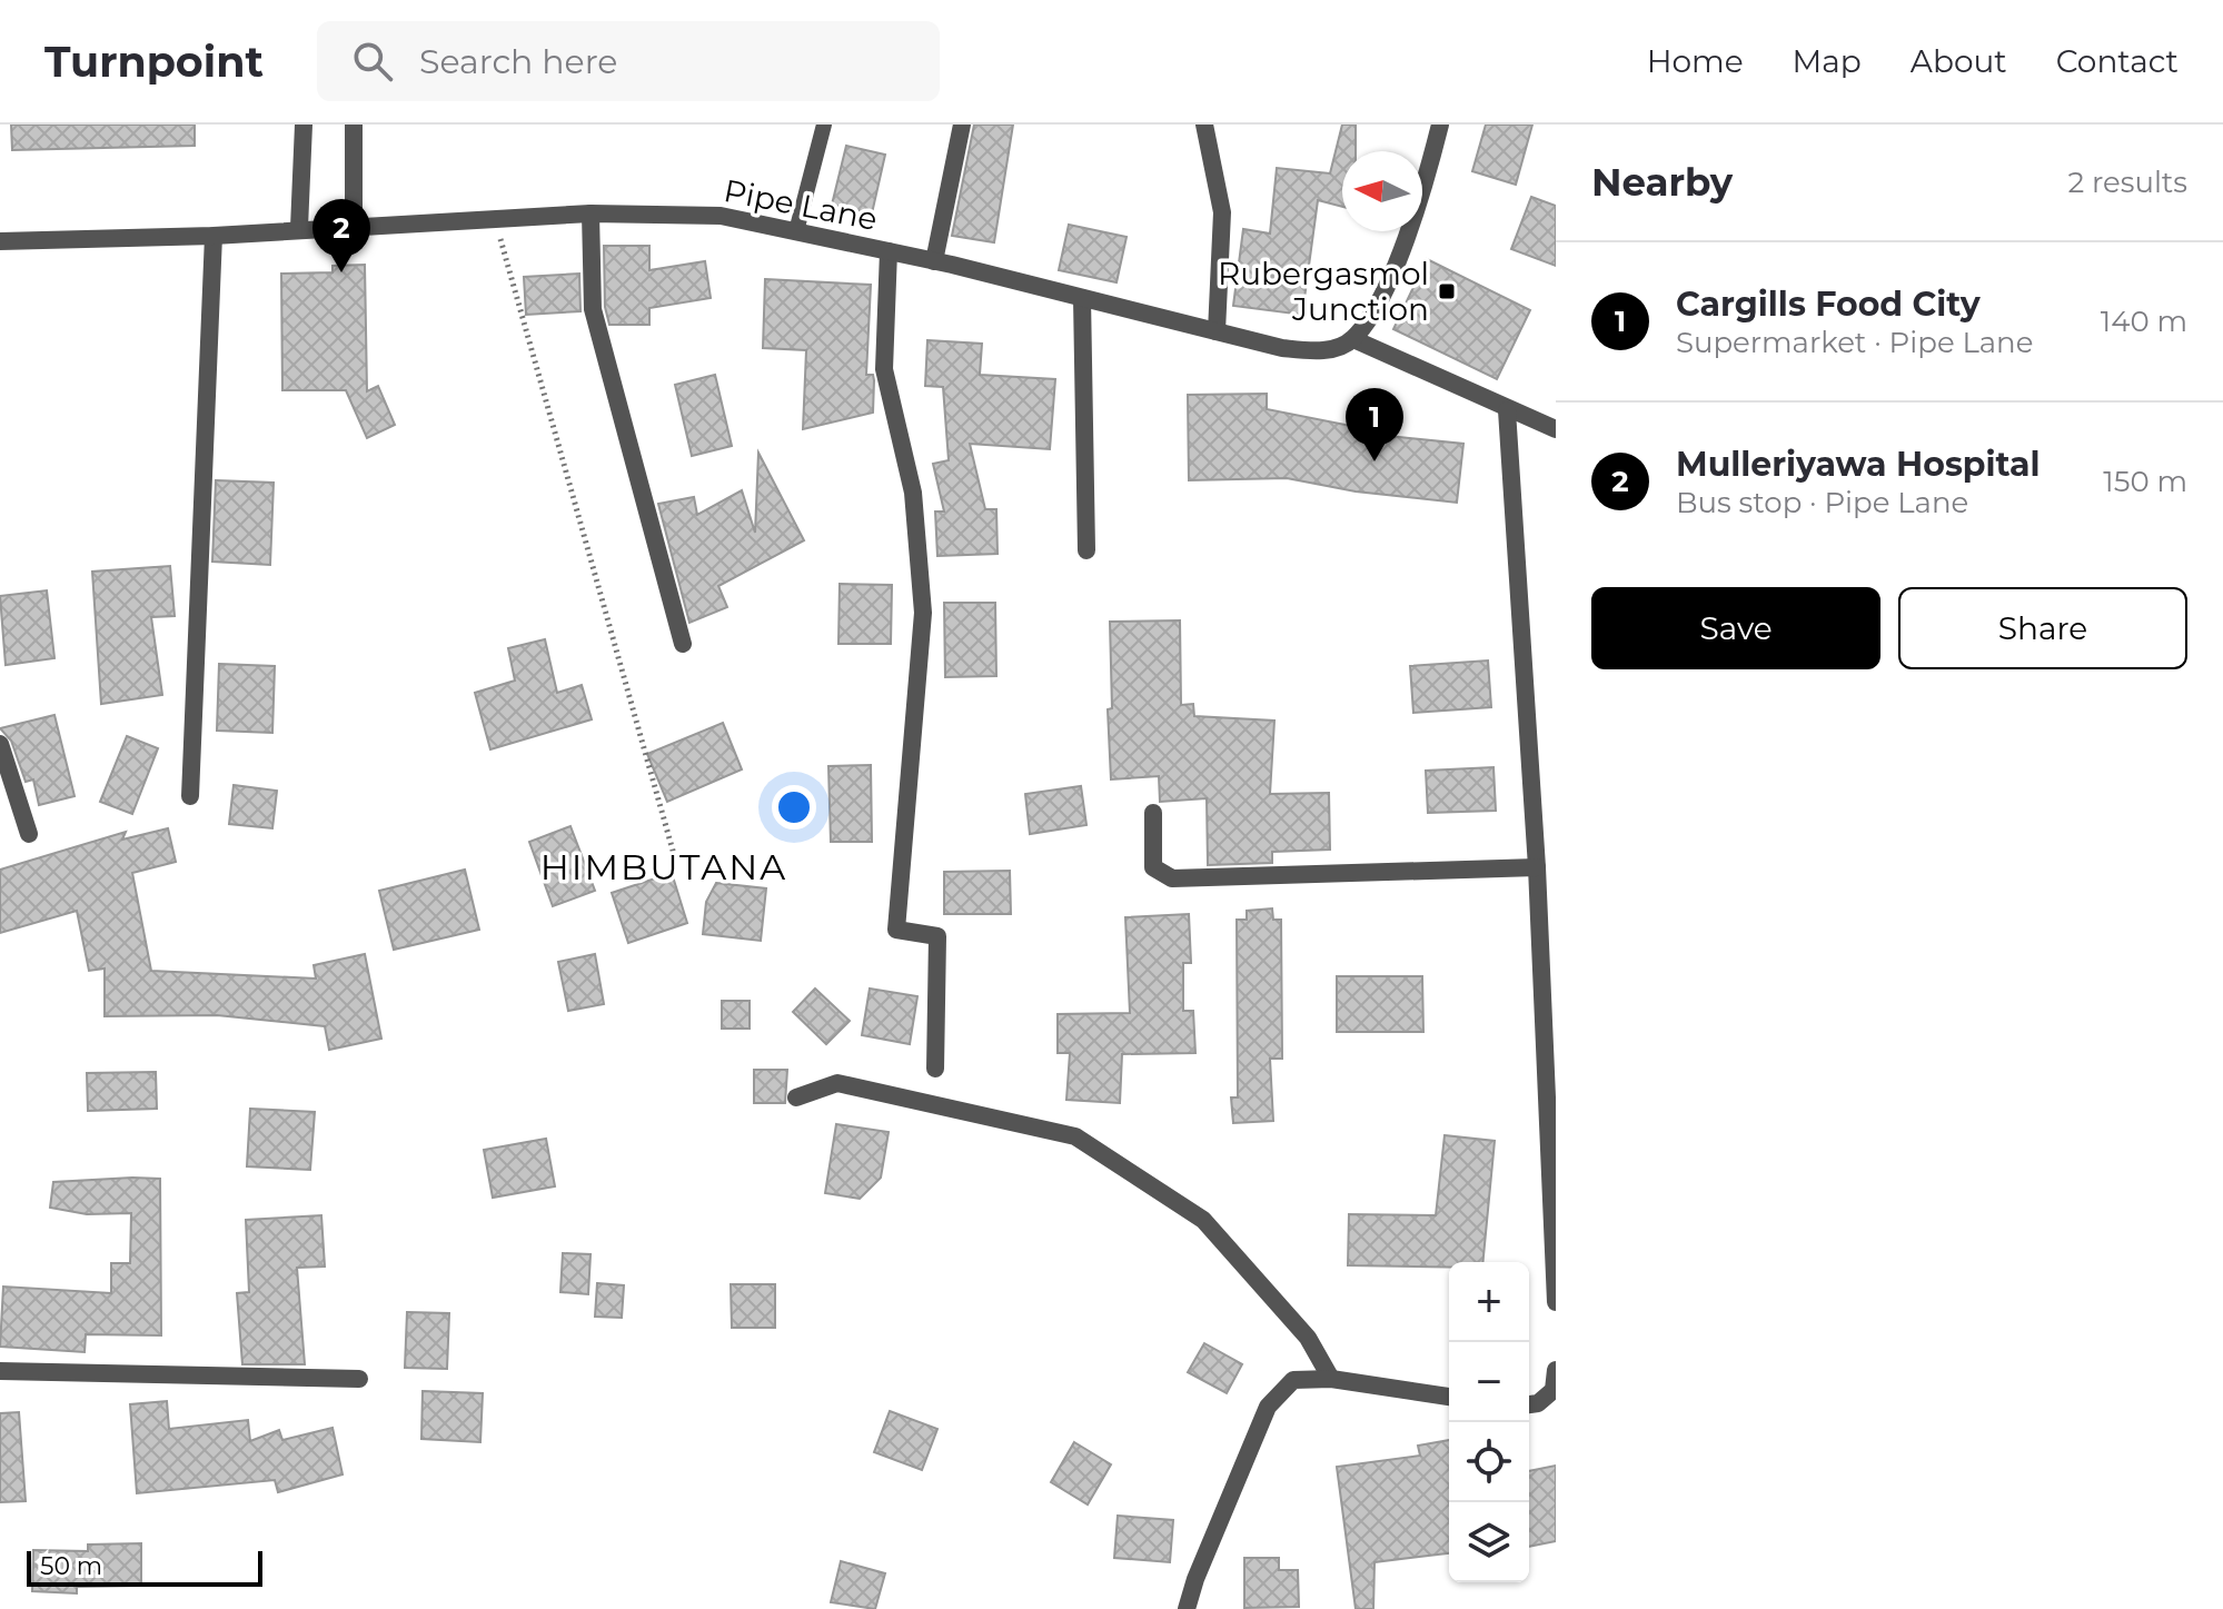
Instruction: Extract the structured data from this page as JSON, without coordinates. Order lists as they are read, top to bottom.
{
  "streets": {
    "street": ["Pipe Lane"]
  },
  "districts": ["HIMBUTANA"],
  "places": {
    "transit": ["Rubergasmol Junction"]
  },
  "scale_bar": "50 m",
  "north": "left",
  "page": {
    "header": "Turnpoint",
    "search": "Search here",
    "nav": [
      "Home",
      "Map",
      "About",
      "Contact"
    ],
    "heading": ["Nearby", "2 results"],
    "pins": ["2", "1"],
    "list": [
      {
        "mark": "1",
        "name": "Cargills Food City",
        "note": "Supermarket · Pipe Lane",
        "value": "140 m"
      },
      {
        "mark": "2",
        "name": "Mulleriyawa Hospital",
        "note": "Bus stop · Pipe Lane",
        "value": "150 m"
      }
    ],
    "buttons": ["Save", "Share"],
    "map_buttons": ["+", "−"],
    "scale": "50 m"
  }
}
